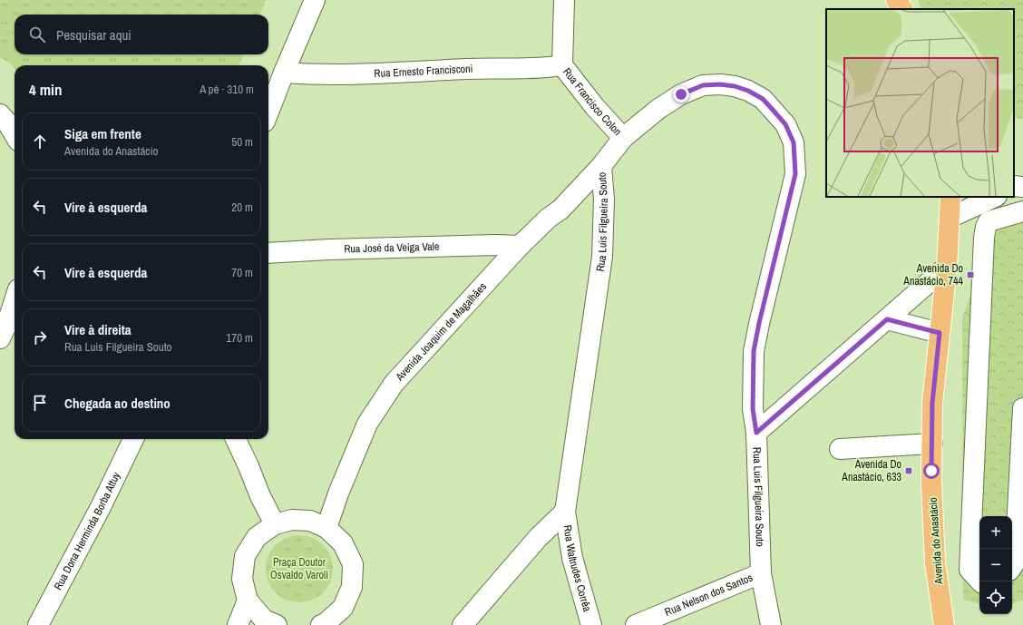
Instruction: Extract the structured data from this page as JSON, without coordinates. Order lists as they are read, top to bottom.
{
  "streets": {
    "main road": ["Avenida do Anastácio"],
    "street": [
      "Rua Ernesto Francisconi",
      "Rua Francisco Colon",
      "Rua Luis Filgueira Souto",
      "Rua José da Veiga Vale",
      "Avenida Joaquim de Magalhães",
      "Rua Dona Herminda Borba Attuy",
      "Rua Waltrudes Corrêa",
      "Rua Nelson dos Santos"
    ]
  },
  "crossings": [
    ["Rua Ernesto Francisconi", "Rua Francisco Colon"],
    ["Rua Francisco Colon", "Rua Luis Filgueira Souto"],
    ["Rua Luis Filgueira Souto", "Avenida Joaquim de Magalhães"],
    ["Rua Luis Filgueira Souto", "Rua Waltrudes Corrêa"],
    ["Rua Luis Filgueira Souto", "Rua Nelson dos Santos"],
    ["Rua José da Veiga Vale", "Avenida Joaquim de Magalhães"]
  ],
  "parks": ["Praça Doutor Osvaldo Varoli"],
  "places": {
    "transit": ["Avenida Do Anastácio, 744", "Avenida Do Anastácio, 633"]
  },
  "page": {
    "search": "Pesquisar aqui",
    "heading": ["4 min", "A pé · 310 m"],
    "list": [
      ["Siga em frente", "Avenida do Anastácio", "50 m"],
      ["Vire à esquerda", "20 m"],
      ["Vire à esquerda", "70 m"],
      ["Vire à direita", "Rua Luis Filgueira Souto", "170 m"],
      "Chegada ao destino"
    ],
    "map_buttons": ["+", "−"]
  }
}
